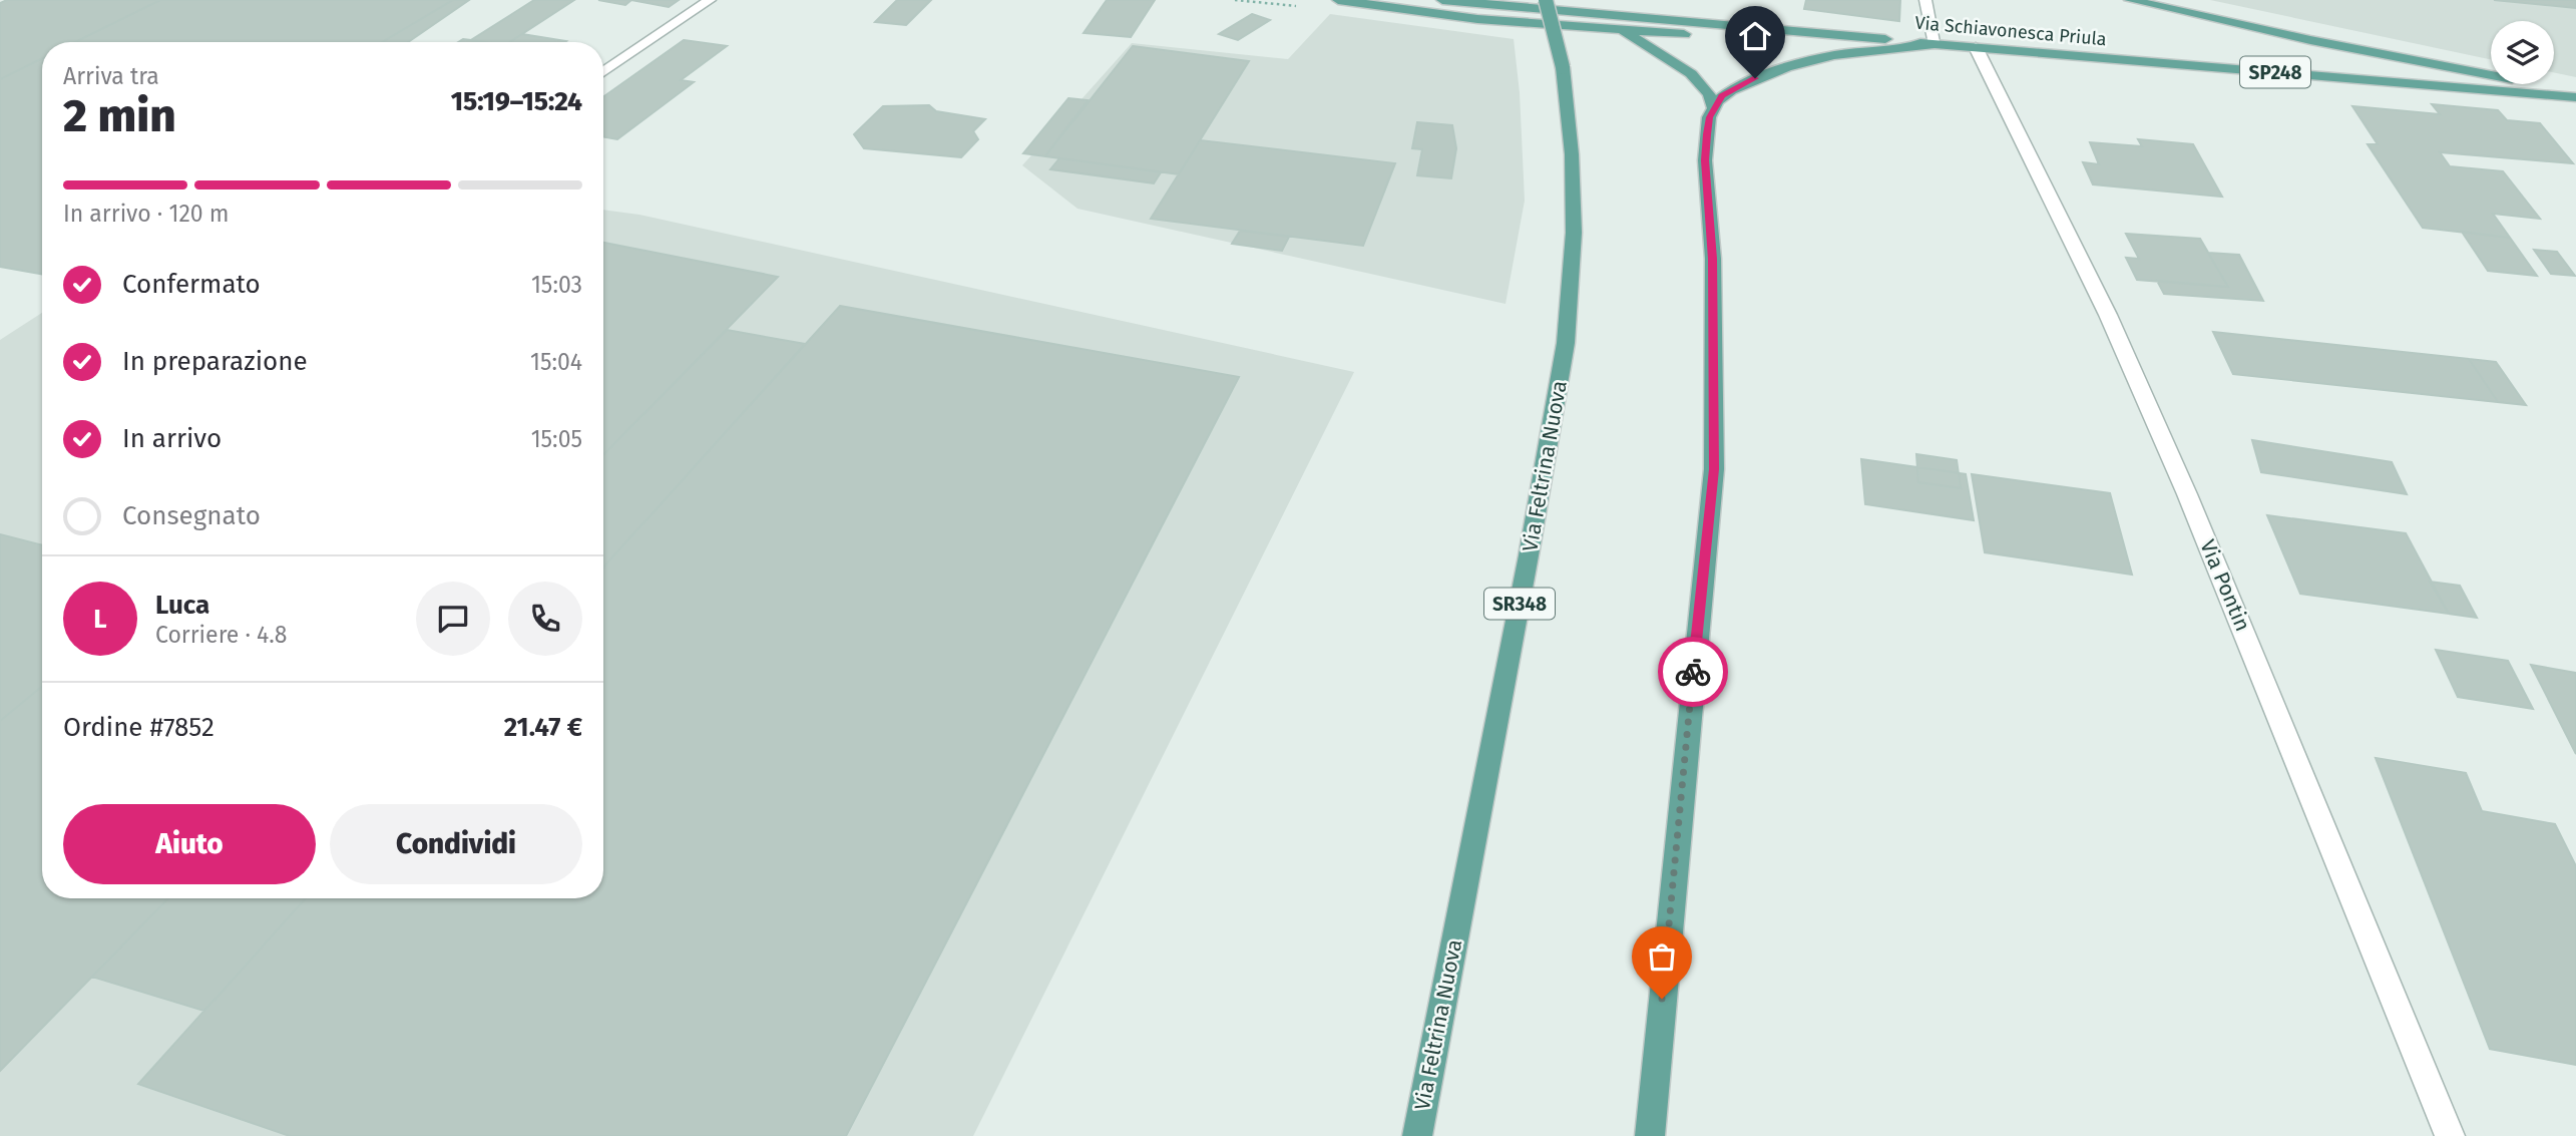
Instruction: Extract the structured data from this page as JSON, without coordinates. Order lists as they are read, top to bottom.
{
  "streets": {
    "main road": [
      "Via Schiavonesca Priula",
      "SP248",
      "Via Feltrina Nuova",
      "SR348"
    ],
    "street": ["Via Pontin"]
  },
  "crossings": [
    ["Via Schiavonesca Priula", "Via Pontin"]
  ],
  "page": {
    "heading": ["2 min", "Arriva tra", "15:19–15:24"],
    "panel": [
      "Luca",
      "Corriere · 4.8",
      "Ordine #7852",
      "21.47 €"
    ],
    "bar": "In arrivo · 120 m",
    "list": [
      ["Confermato", "15:03"],
      ["In preparazione", "15:04"],
      ["In arrivo", "15:05"],
      "Consegnato"
    ],
    "round": "L",
    "buttons": ["Aiuto", "Condividi"]
  }
}
